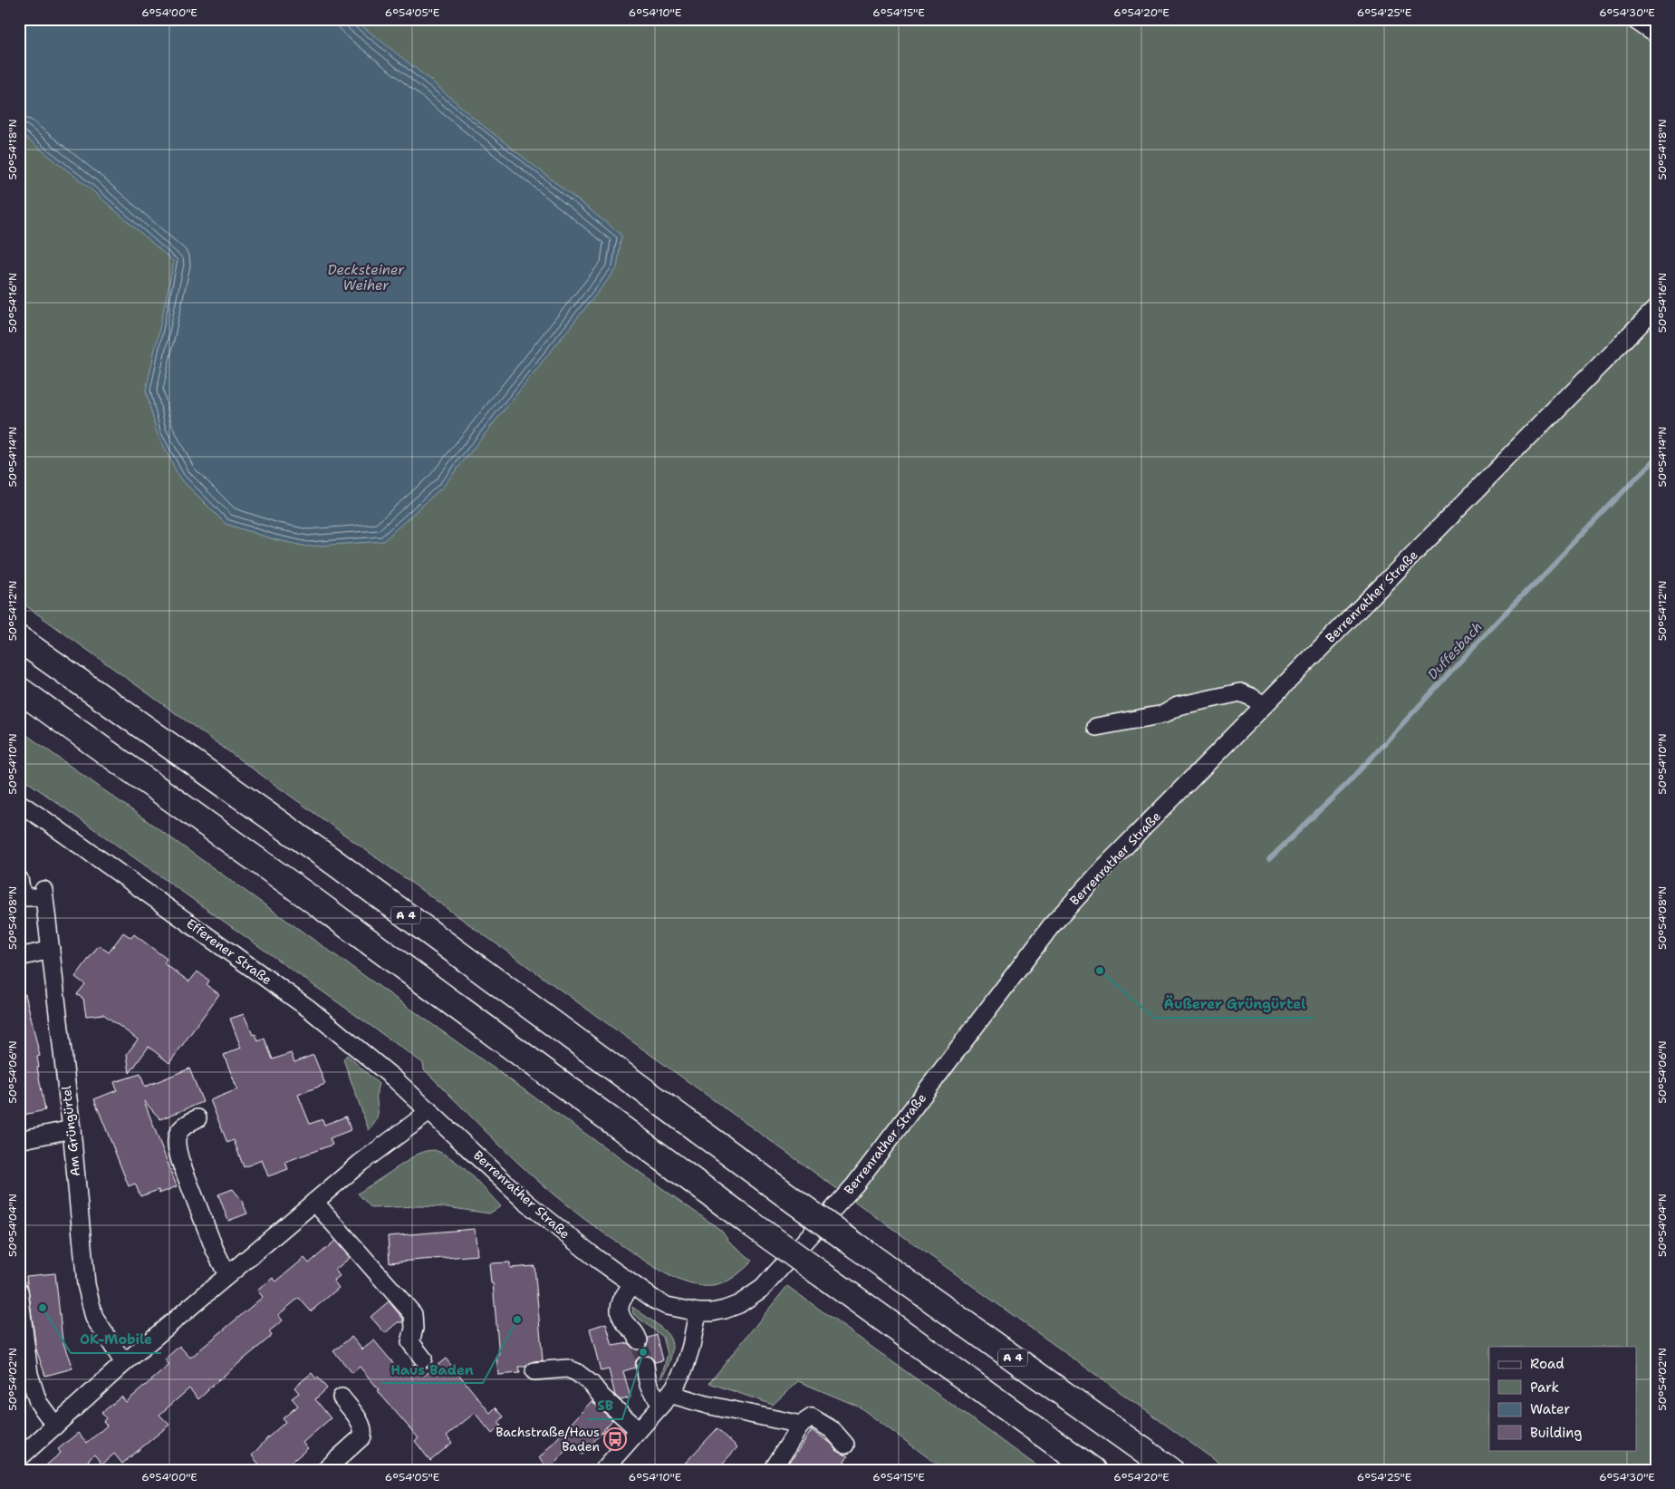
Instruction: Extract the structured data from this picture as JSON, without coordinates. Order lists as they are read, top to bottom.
{
  "streets": {
    "highway": ["A 4"],
    "street": ["Berrenrather Straße", "Efferener Straße", "Am Grüngürtel"]
  },
  "crossings": [
    ["Berrenrather Straße", "Efferener Straße"]
  ],
  "water": ["Decksteiner Weiher", "Duffesbach"],
  "places": {
    "other": [
      "Äußerer Grüngürtel",
      "OK-Mobile",
      "Haus Baden",
      "SB"
    ],
    "bus stop": ["Bachstraße/Haus Baden"]
  },
  "legend": [
    "Road",
    "Park",
    "Water",
    "Building"
  ],
  "coordinates": [
    "6°54'00\"E",
    "6°54'05\"E",
    "6°54'10\"E",
    "6°54'15\"E",
    "6°54'20\"E",
    "6°54'25\"E",
    "6°54'30\"E",
    "50°54'18\"N",
    "50°54'16\"N",
    "50°54'14\"N",
    "50°54'12\"N",
    "50°54'10\"N",
    "50°54'08\"N",
    "50°54'06\"N",
    "50°54'04\"N",
    "50°54'02\"N"
  ]
}
